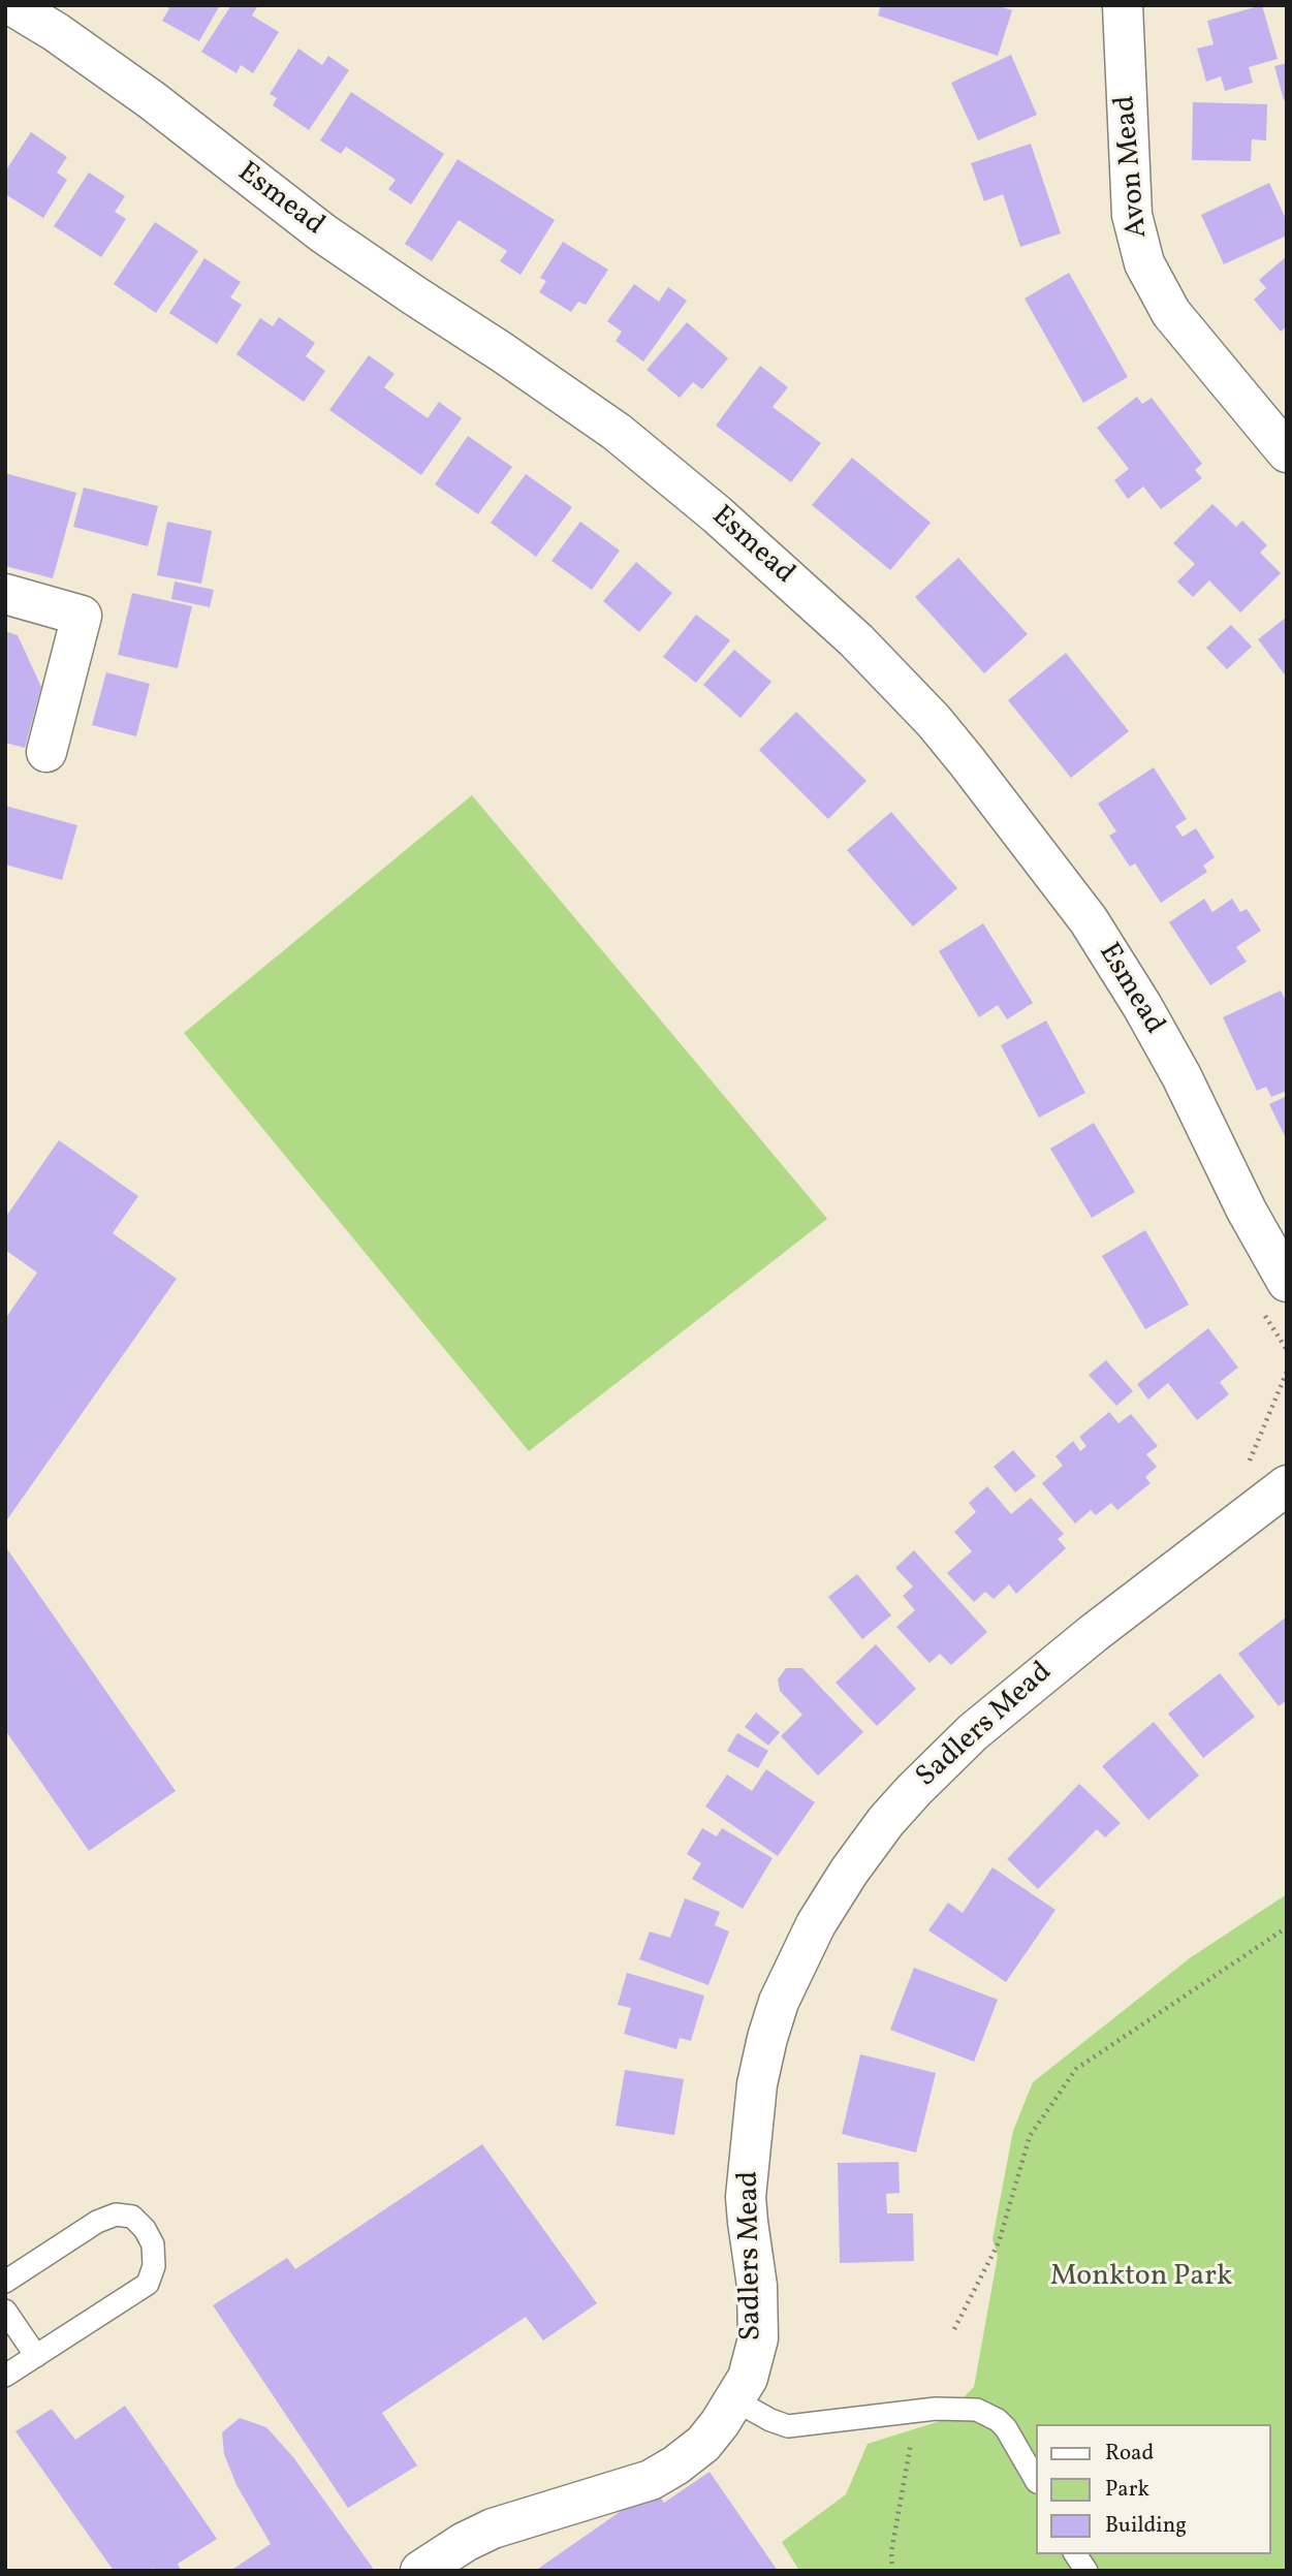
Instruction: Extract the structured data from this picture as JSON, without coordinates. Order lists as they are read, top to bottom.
{
  "streets": {
    "street": ["Avon Mead", "Esmead", "Sadlers Mead"]
  },
  "parks": ["Monkton Park"],
  "legend": ["Road", "Park", "Building"]
}
